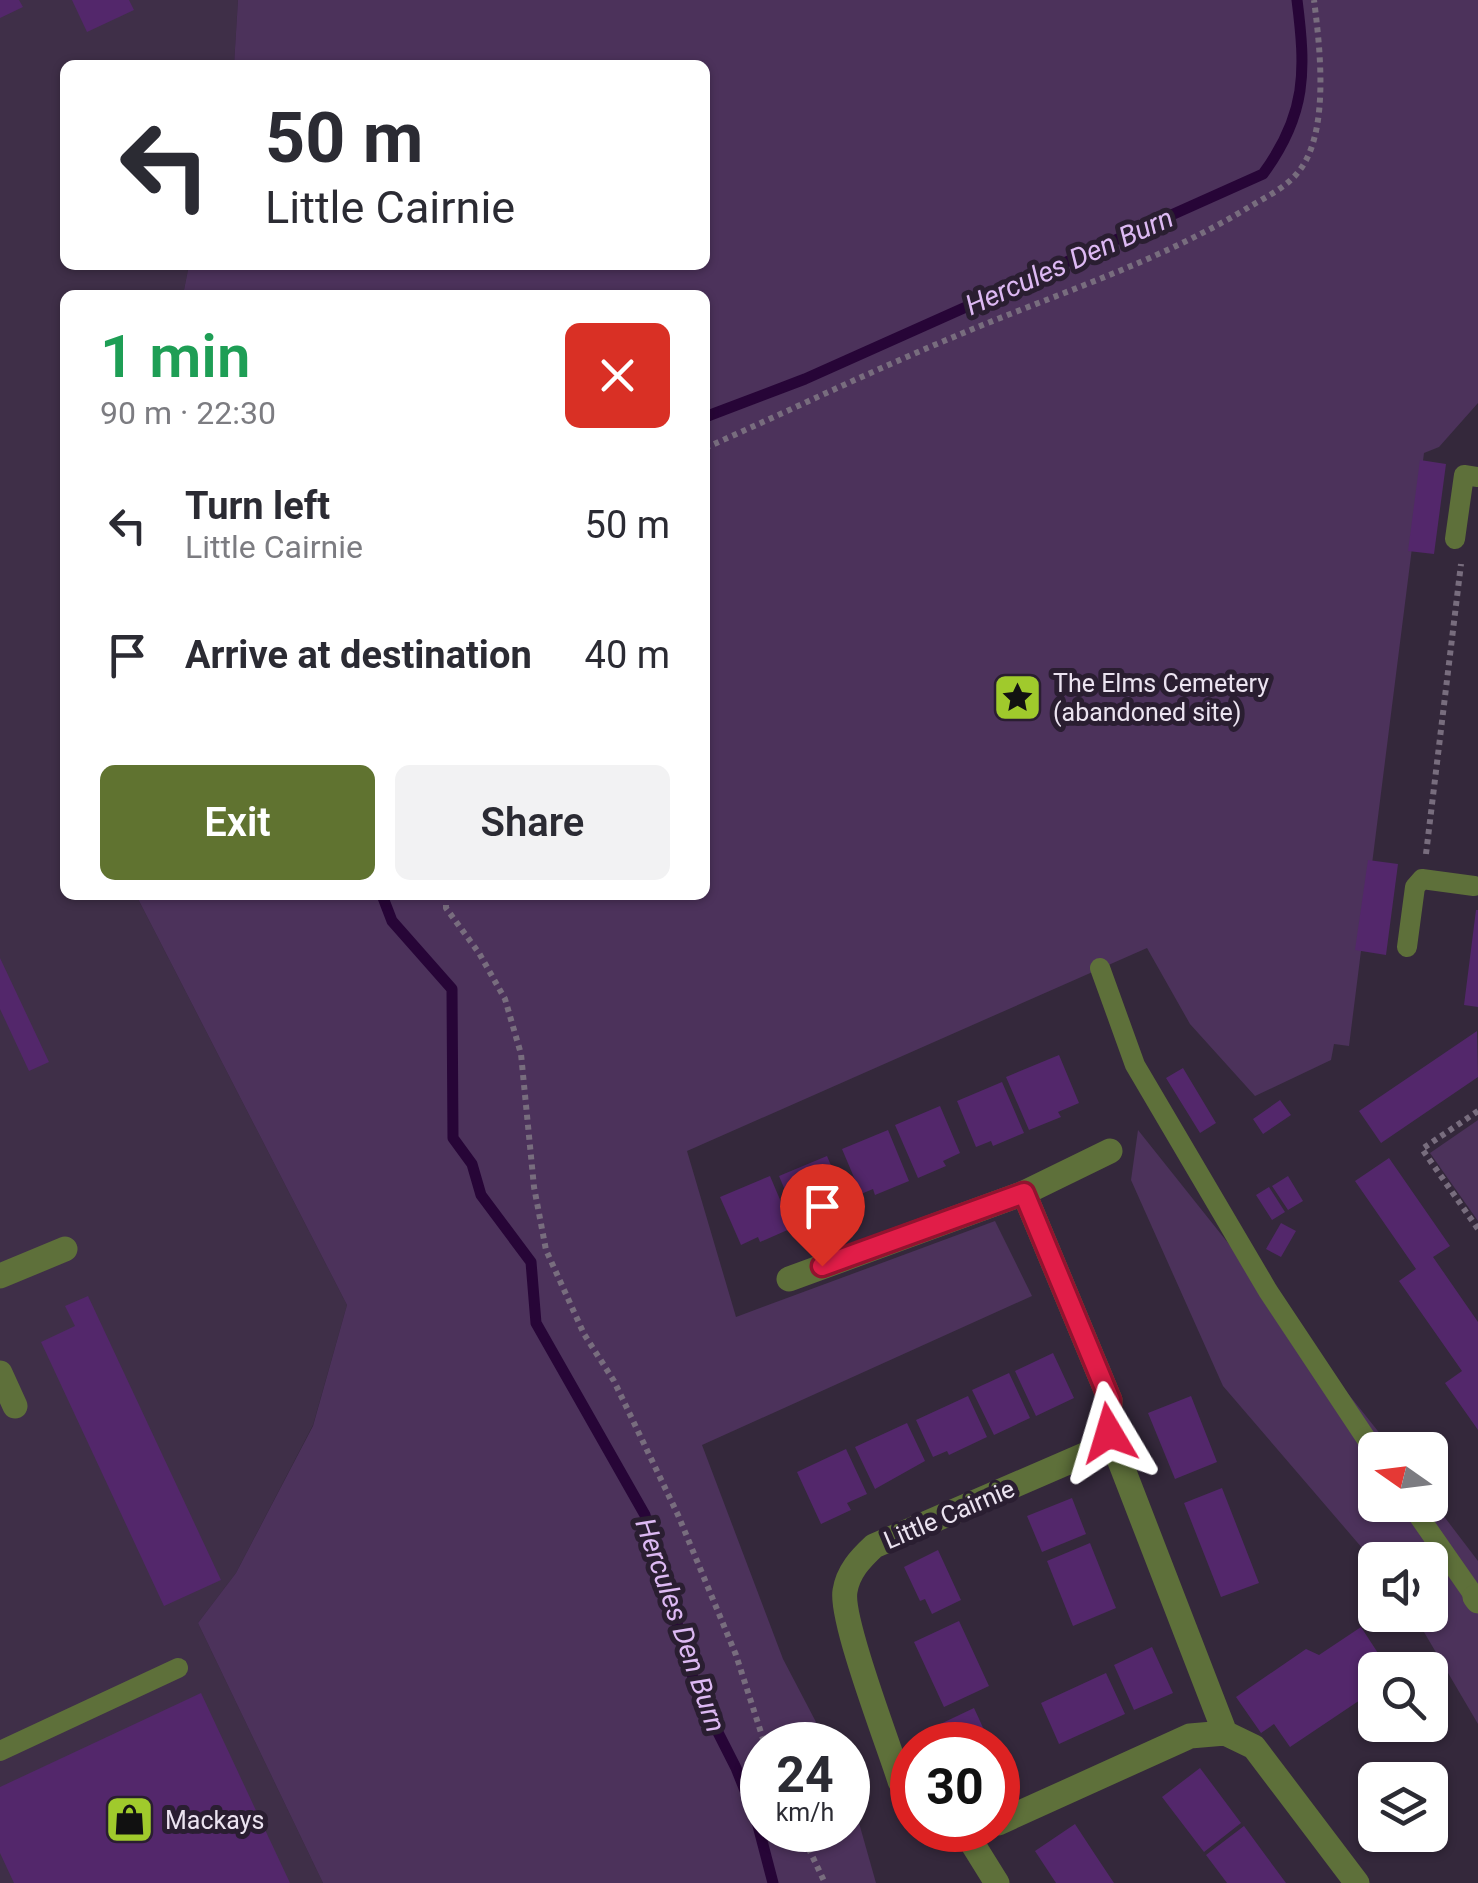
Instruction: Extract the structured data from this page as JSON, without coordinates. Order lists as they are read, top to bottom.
{
  "streets": {
    "street": ["Little Cairnie"]
  },
  "water": ["Hercules Den Burn"],
  "places": {
    "place": ["The Elms Cemetery (abandoned site)"],
    "shop": ["Mackays"]
  },
  "north": "left",
  "page": {
    "turn": ["50 m", "Little Cairnie"],
    "heading": ["1 min", "90 m · 22:30"],
    "list": [
      {
        "name": "Turn left",
        "note": "Little Cairnie",
        "value": "50 m"
      },
      {
        "name": "Arrive at destination",
        "value": "40 m"
      }
    ],
    "buttons": ["Exit", "Share"],
    "speed": "24 km/h",
    "limit": "30"
  }
}
